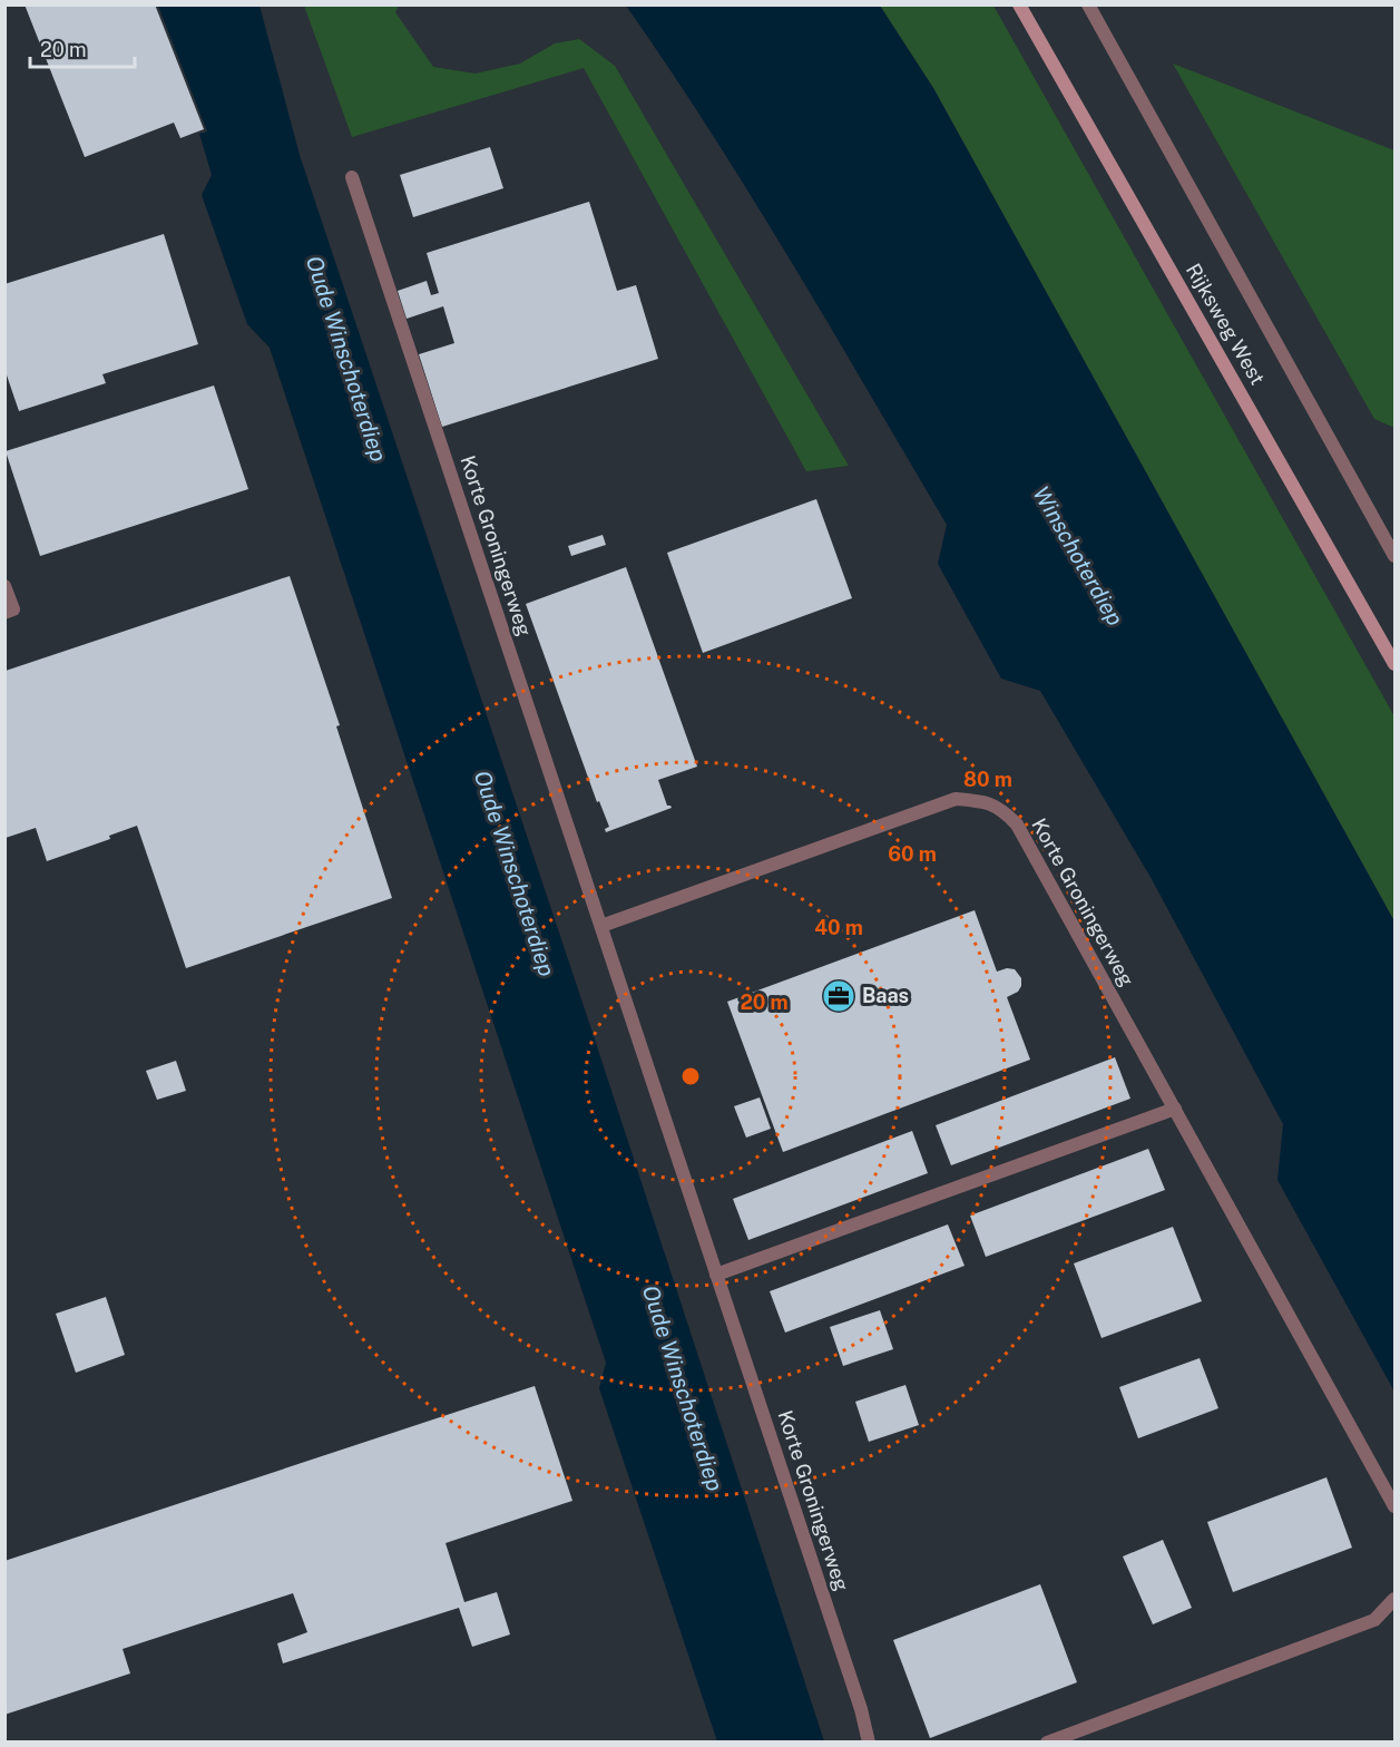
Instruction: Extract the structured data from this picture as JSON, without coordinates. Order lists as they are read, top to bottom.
{
  "streets": {
    "main road": ["Rijksweg West"],
    "street": ["Korte Groningerweg"]
  },
  "water": ["Oude Winschoterdiep", "Winschoterdiep"],
  "places": {
    "office": ["Baas"]
  },
  "scale_bar": "20 m",
  "rings": [
    "80 m",
    "60 m",
    "40 m",
    "20 m"
  ]
}
